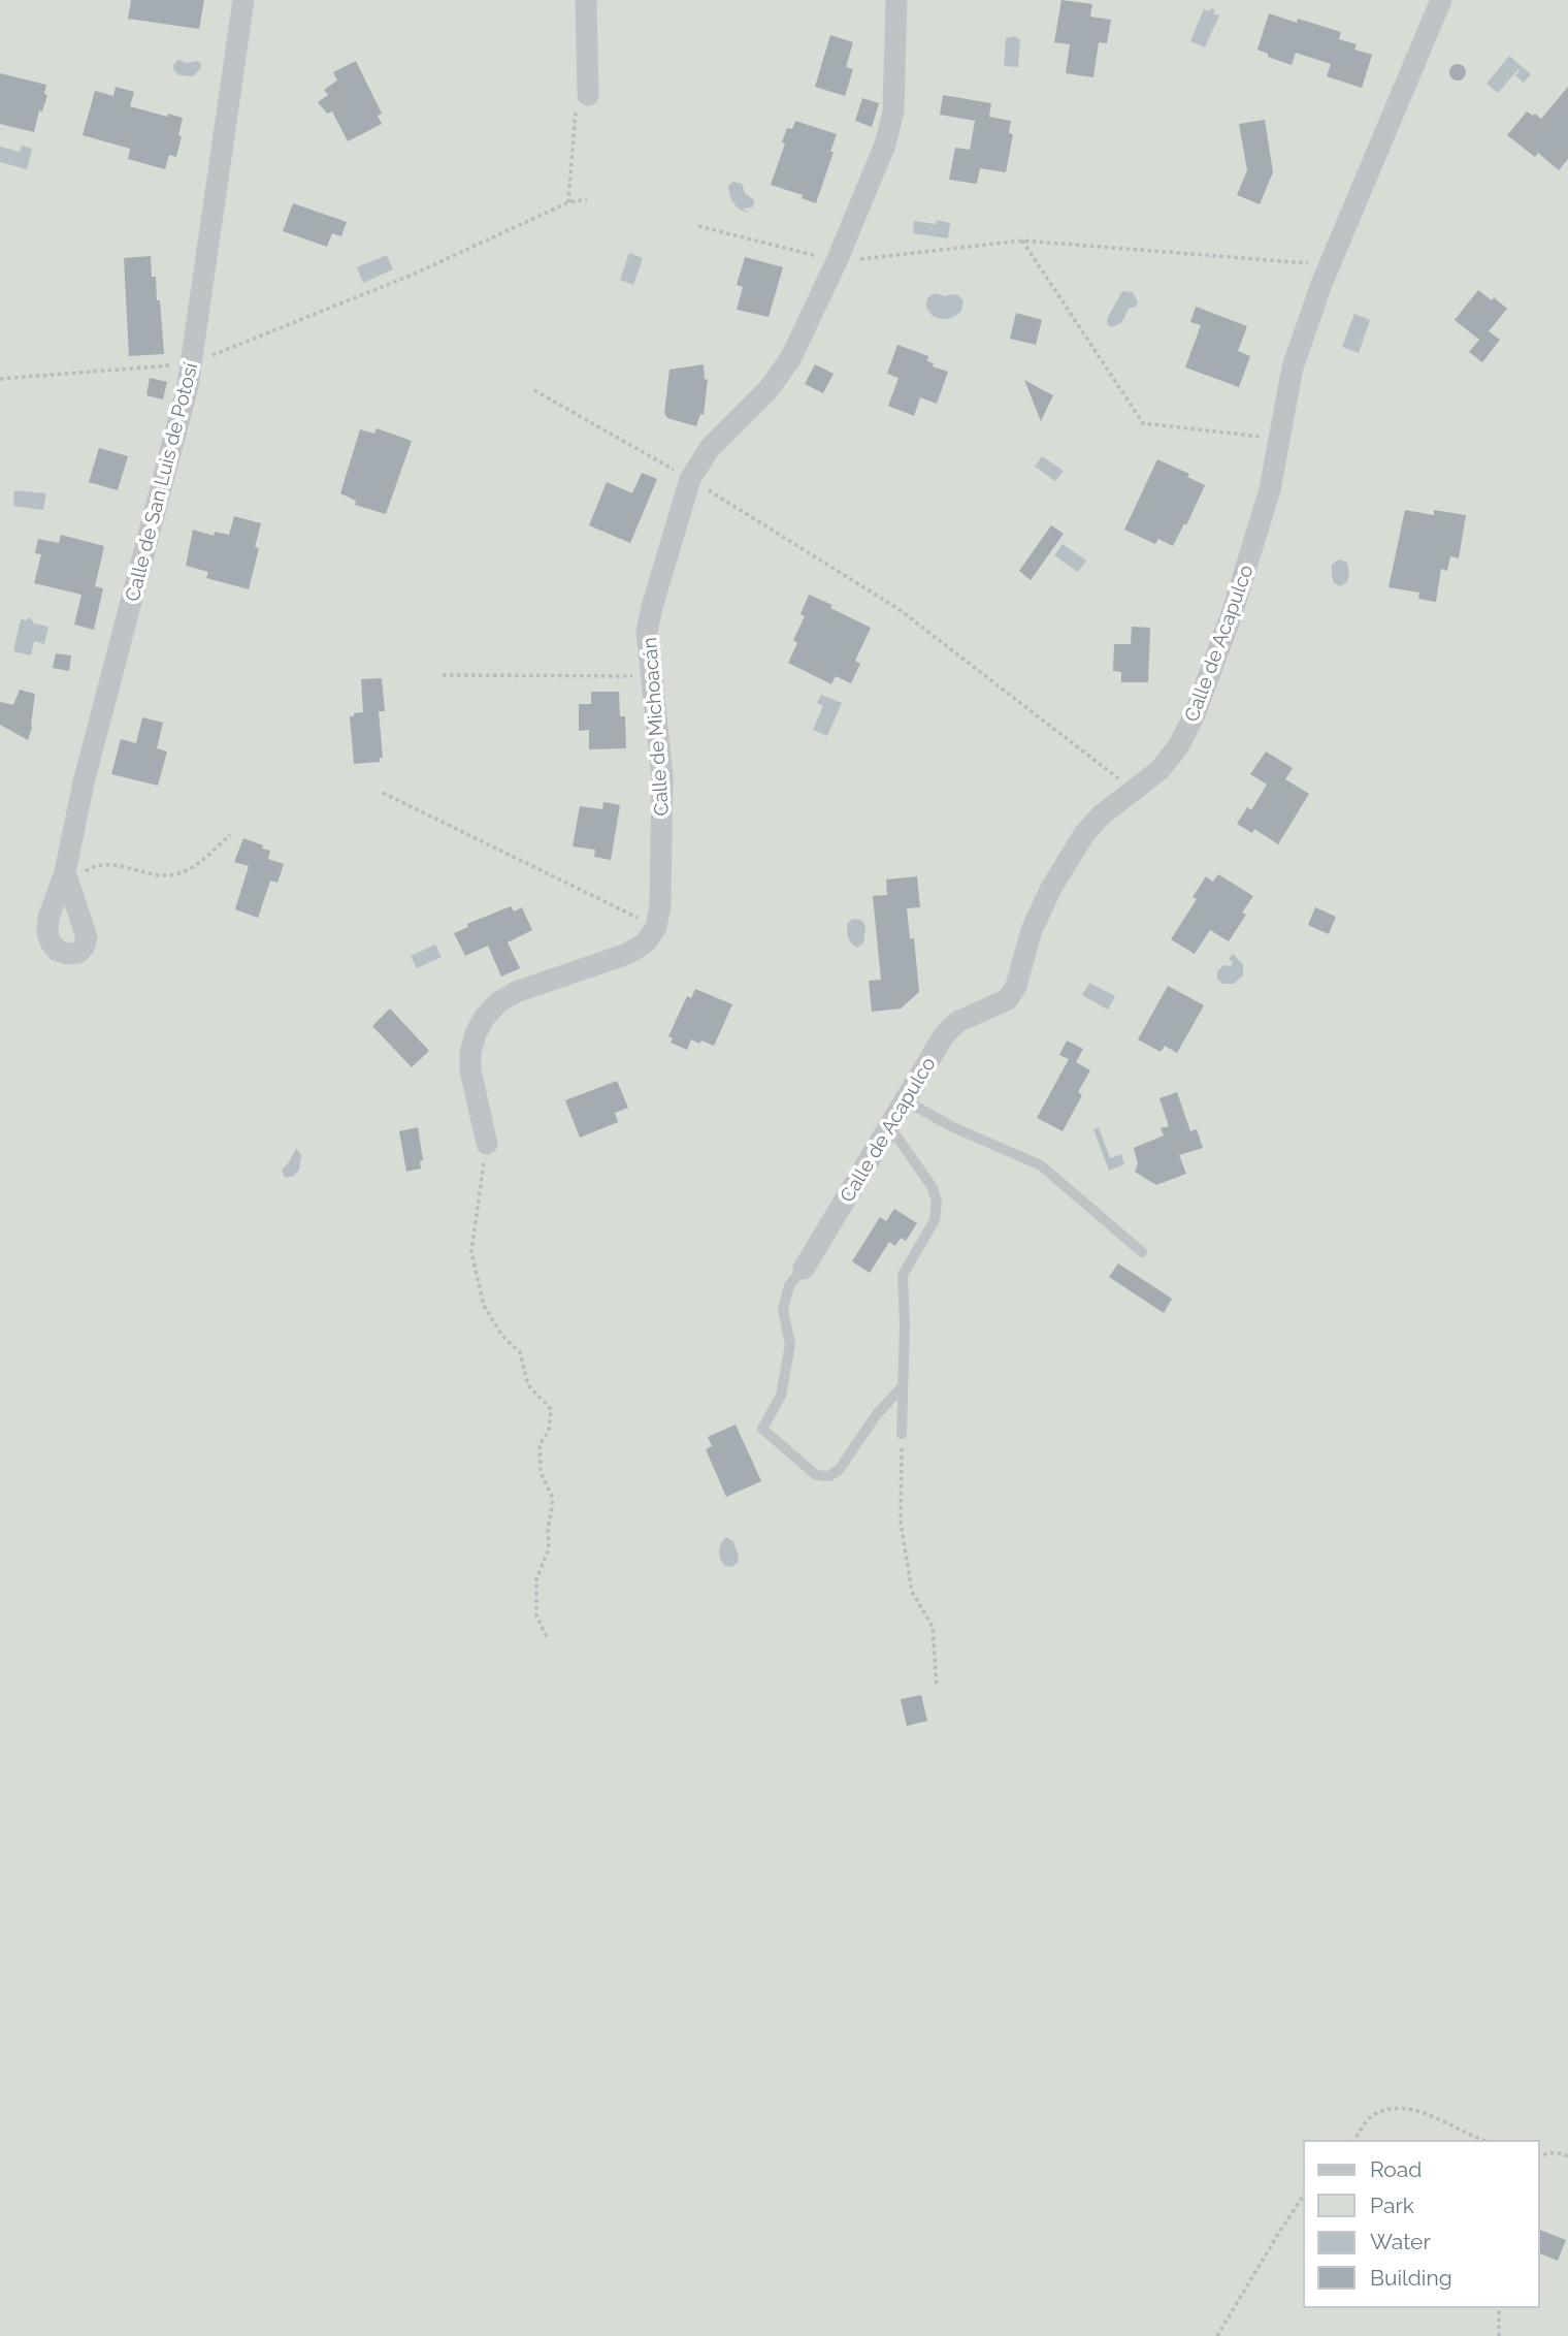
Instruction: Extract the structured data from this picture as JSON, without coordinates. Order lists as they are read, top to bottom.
{
  "streets": {
    "street": ["Calle de San Luis de Potosí", "Calle de Acapulco", "Calle de Michoacán"]
  },
  "legend": [
    "Road",
    "Park",
    "Water",
    "Building"
  ]
}
